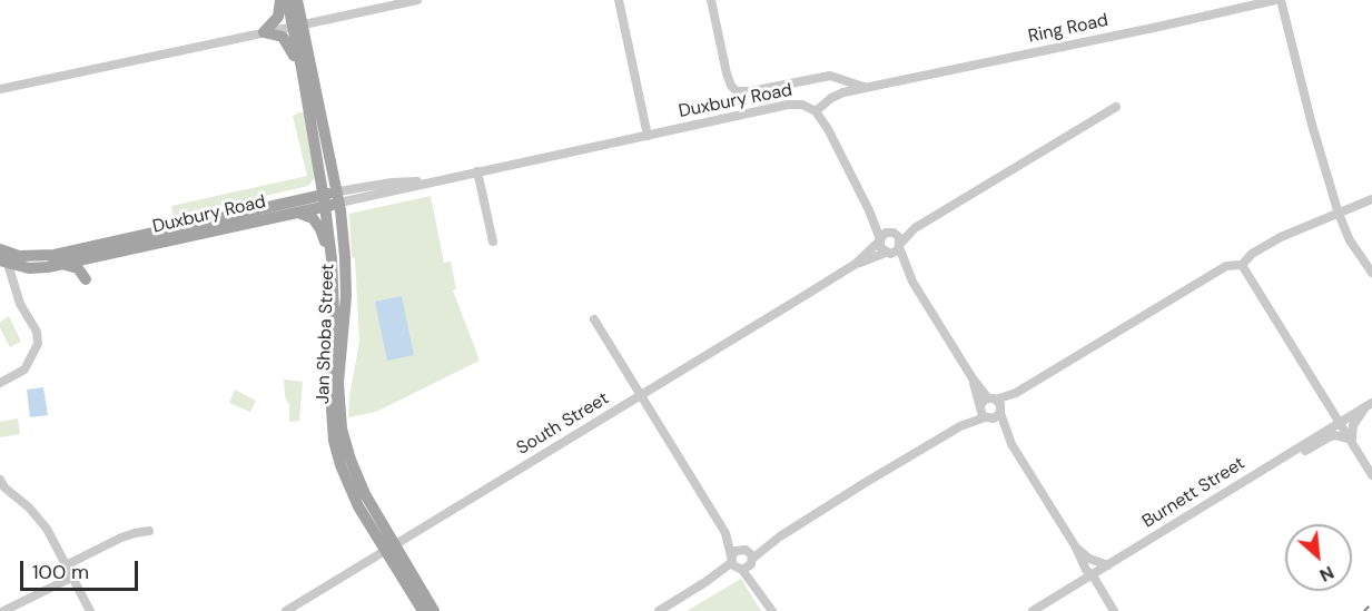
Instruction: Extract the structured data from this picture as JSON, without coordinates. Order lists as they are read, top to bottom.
{
  "streets": {
    "main road": ["Duxbury Road", "Jan Shoba Street"],
    "street": ["Ring Road", "South Street", "Burnett Street"]
  },
  "crossings": [
    ["Ring Road", "Duxbury Road"],
    ["Duxbury Road", "Jan Shoba Street"],
    ["Jan Shoba Street", "South Street"]
  ],
  "scale_bar": "100 m",
  "north": "bottom right"
}
